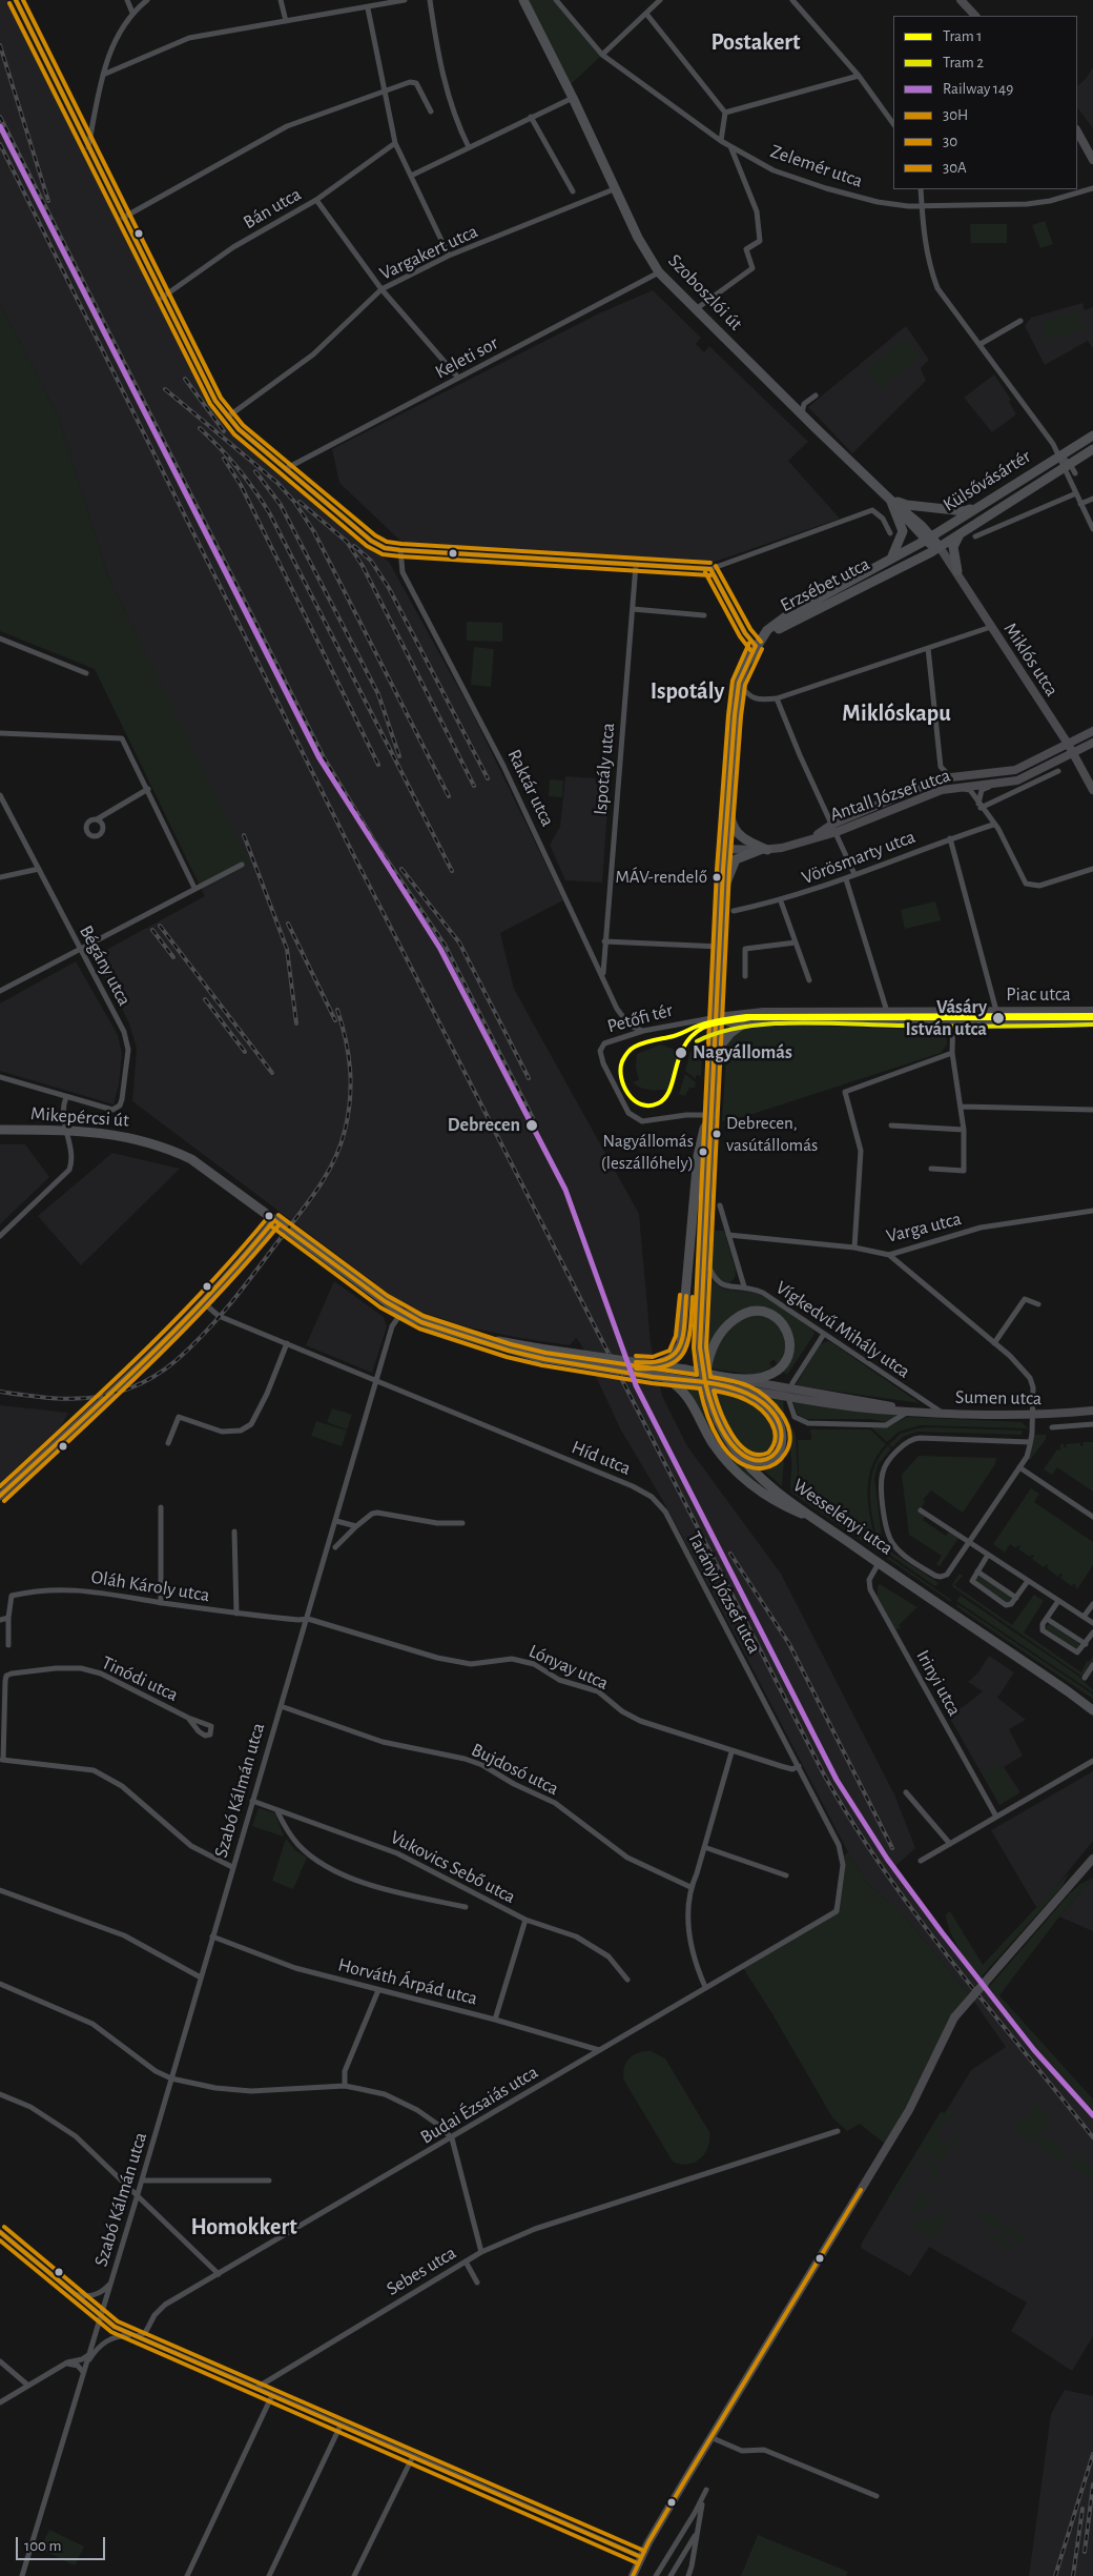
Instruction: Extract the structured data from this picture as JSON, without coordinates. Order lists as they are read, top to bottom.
{
  "streets": {
    "main road": [
      "Szoboszlói út",
      "Külsővásártér",
      "Erzsébet utca",
      "Mikepércsi út",
      "Wesselényi utca"
    ],
    "street": [
      "Zelemér utca",
      "Bán utca",
      "Vargakert utca",
      "Keleti sor",
      "Miklós utca",
      "Ispotály utca",
      "Raktár utca",
      "Antall József utca",
      "Vörösmarty utca",
      "Bégány utca",
      "Piac utca",
      "Petőfi tér",
      "Varga utca",
      "Vígkedvű Mihály utca",
      "Sumen utca",
      "Híd utca",
      "Oláh Károly utca",
      "Tarányi József utca",
      "Lónyay utca",
      "Tinódi utca",
      "Irinyi utca",
      "Bujdosó utca",
      "Szabó Kálmán utca",
      "Vukovics Sebő utca",
      "Horváth Árpád utca",
      "Budai Ézsaiás utca",
      "Sebes utca"
    ]
  },
  "crossings": [
    ["Vargakert utca", "Szoboszlói út"],
    ["Szoboszlói út", "Keleti sor"],
    ["Szoboszlói út", "Külsővásártér"],
    ["Külsővásártér", "Erzsébet utca"],
    ["Külsővásártér", "Miklós utca"],
    ["Erzsébet utca", "Antall József utca"],
    ["Erzsébet utca", "Petőfi tér"],
    ["Erzsébet utca", "Wesselényi utca"],
    ["Miklós utca", "Antall József utca"],
    ["Ispotály utca", "Raktár utca"],
    ["Raktár utca", "Petőfi tér"],
    ["Piac utca", "Petőfi tér"],
    ["Petőfi tér", "Wesselényi utca"],
    ["Mikepércsi út", "Szabó Kálmán utca"],
    ["Vígkedvű Mihály utca", "Sumen utca"],
    ["Vígkedvű Mihály utca", "Wesselényi utca"],
    ["Híd utca", "Tarányi József utca"],
    ["Híd utca", "Szabó Kálmán utca"],
    ["Wesselényi utca", "Irinyi utca"],
    ["Oláh Károly utca", "Lónyay utca"],
    ["Oláh Károly utca", "Szabó Kálmán utca"],
    ["Tarányi József utca", "Lónyay utca"],
    ["Tarányi József utca", "Budai Ézsaiás utca"],
    ["Lónyay utca", "Szabó Kálmán utca"],
    ["Bujdosó utca", "Szabó Kálmán utca"],
    ["Szabó Kálmán utca", "Vukovics Sebő utca"],
    ["Szabó Kálmán utca", "Horváth Árpád utca"],
    ["Szabó Kálmán utca", "Budai Ézsaiás utca"],
    ["Horváth Árpád utca", "Budai Ézsaiás utca"]
  ],
  "districts": [
    "Postakert",
    "Ispotály",
    "Miklóskapu",
    "Homokkert"
  ],
  "places": [
    "MÁV-rendelő",
    "Vásáry István utca",
    "Nagyállomás",
    "Debrecen",
    "Debrecen, vasútállomás",
    "Nagyállomás (leszállóhely)"
  ],
  "lines": [
    "transit line 30H",
    "transit line 30A",
    "transit line 30",
    "rail line 149",
    "tram line 1",
    "tram line 2"
  ],
  "legend": [
    "Tram 1",
    "Tram 2",
    "Railway 149",
    "30H",
    "30",
    "30A"
  ],
  "scale_bar": "100 m"
}
